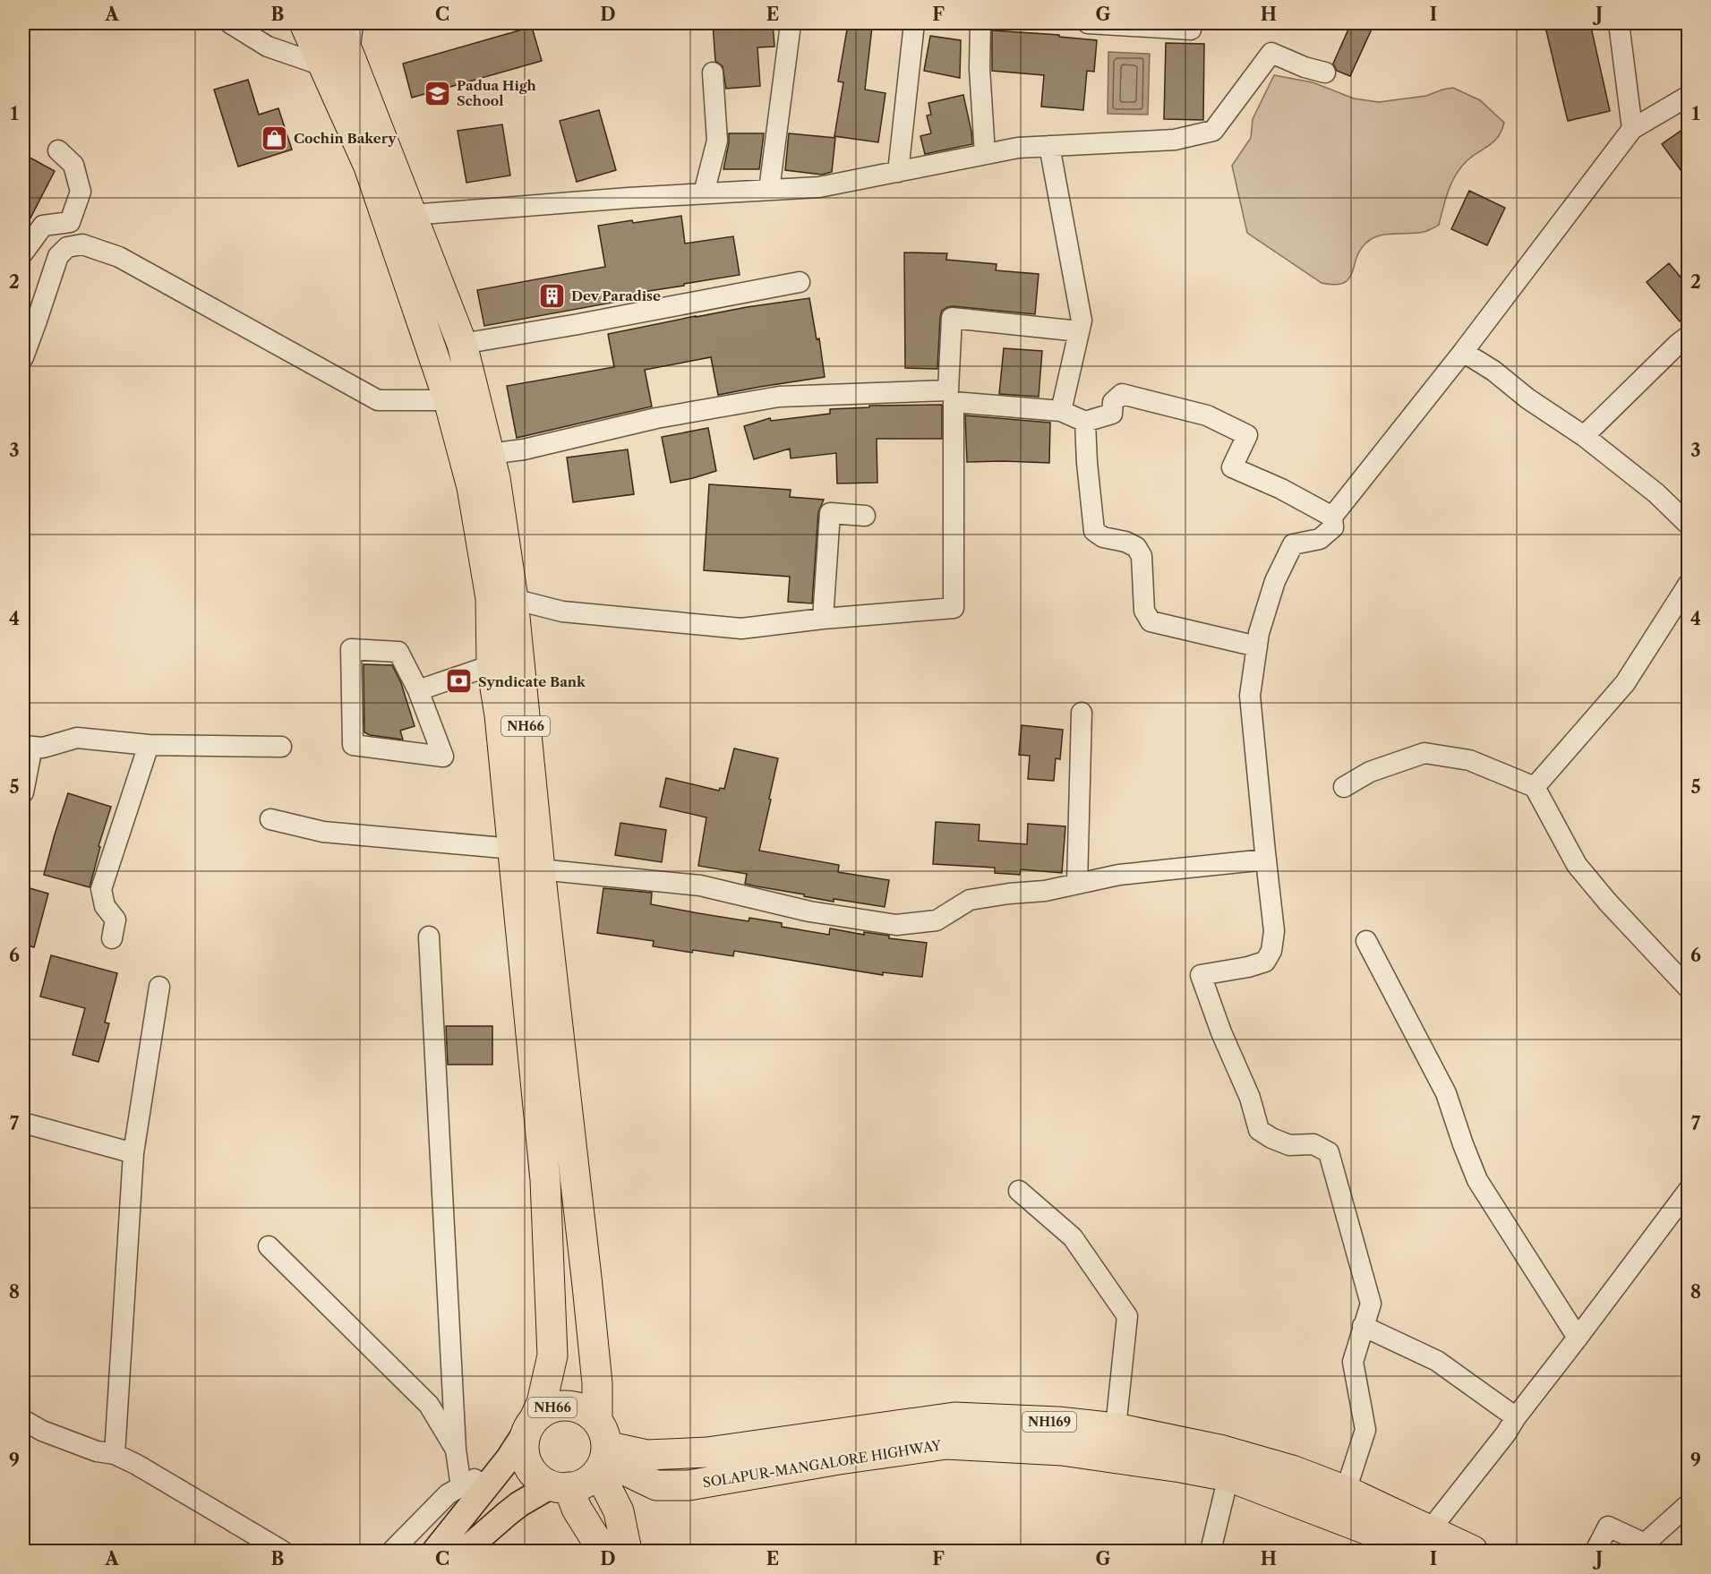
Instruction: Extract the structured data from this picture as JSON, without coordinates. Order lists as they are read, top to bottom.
{
  "streets": {
    "highway": ["NH66", "NH169", "SOLAPUR-MANGALORE HIGHWAY"]
  },
  "crossings": [
    ["NH66", "NH169"],
    ["NH66", "SOLAPUR-MANGALORE HIGHWAY"],
    ["NH169", "SOLAPUR-MANGALORE HIGHWAY"]
  ],
  "places": {
    "school or university": ["Padua High School"],
    "shop": ["Cochin Bakery"],
    "building": ["Dev Paradise"],
    "bank": ["Syndicate Bank"]
  },
  "grid": {
    "columns": [
      "A",
      "B",
      "C",
      "D",
      "E",
      "F",
      "G",
      "H",
      "I",
      "J"
    ],
    "rows": [
      "1",
      "2",
      "3",
      "4",
      "5",
      "6",
      "7",
      "8",
      "9"
    ]
  }
}
